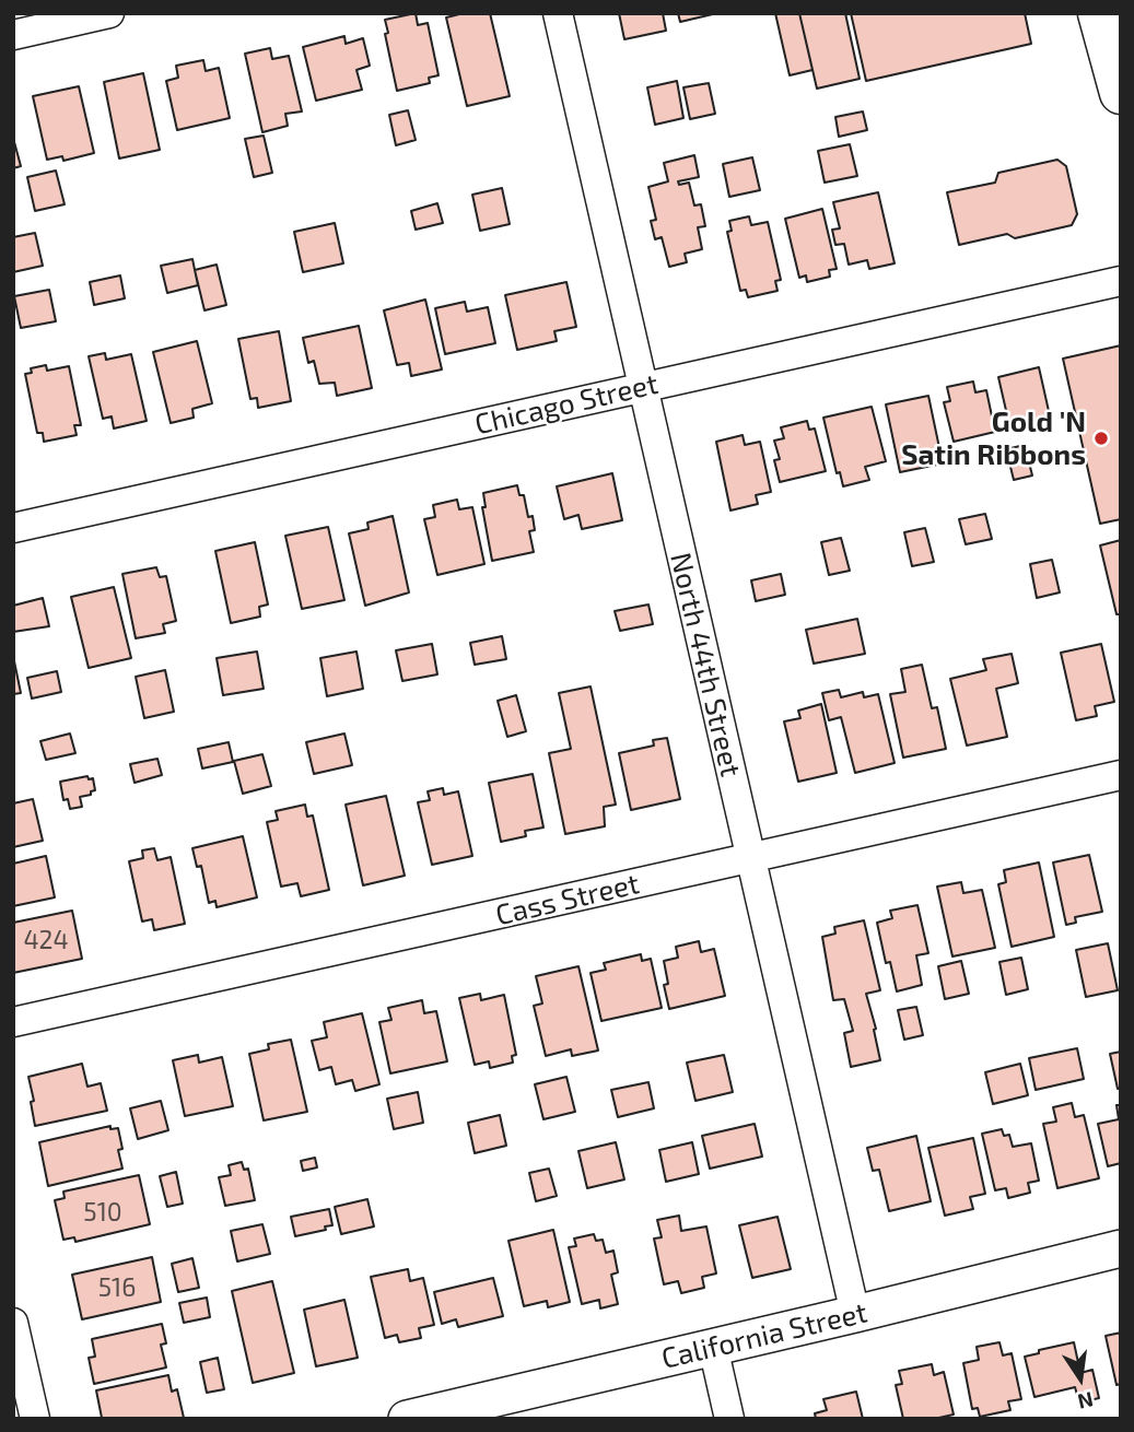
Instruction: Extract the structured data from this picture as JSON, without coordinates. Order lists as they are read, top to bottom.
{
  "streets": {
    "street": [
      "Chicago Street",
      "North 44th Street",
      "Cass Street",
      "California Street"
    ]
  },
  "crossings": [
    ["Chicago Street", "North 44th Street"],
    ["North 44th Street", "Cass Street"],
    ["North 44th Street", "California Street"]
  ],
  "places": ["Gold 'N Satin Ribbons"],
  "house_numbers": ["424", "510", "516"],
  "north": "bottom"
}
